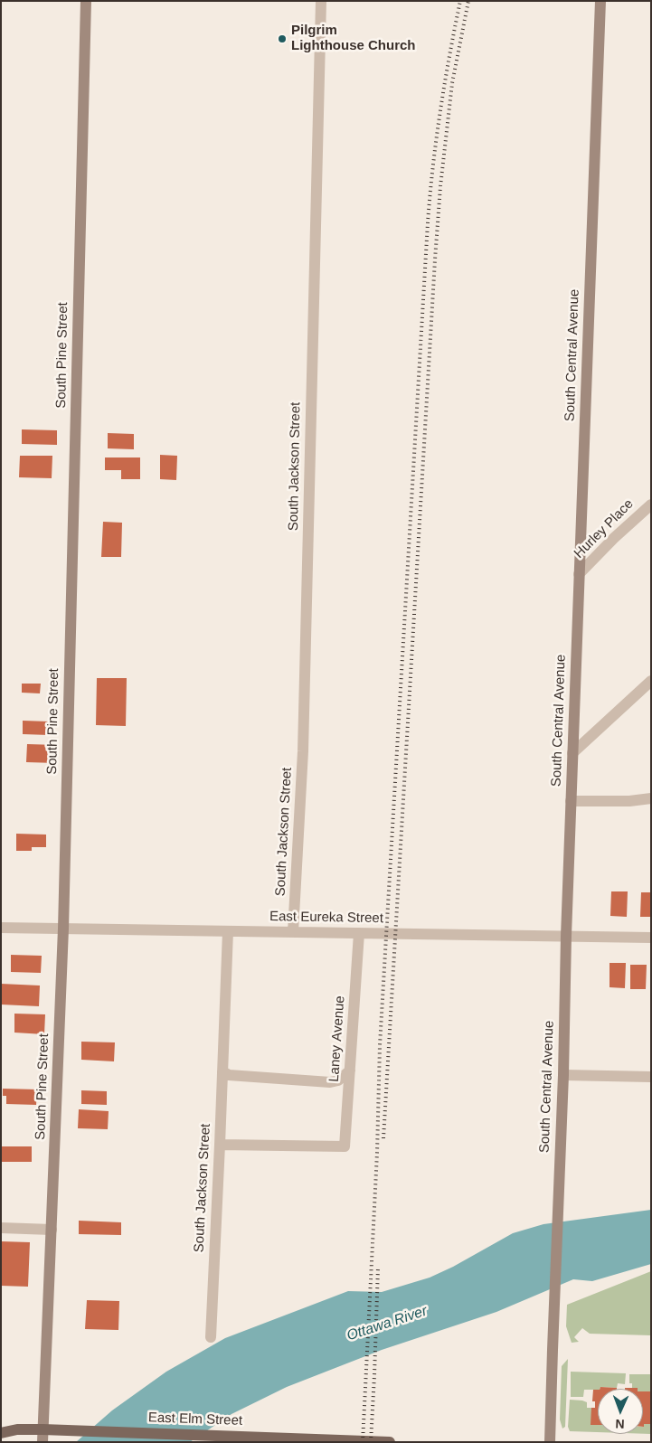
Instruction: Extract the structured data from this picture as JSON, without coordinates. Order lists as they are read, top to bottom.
{
  "streets": {
    "main road": ["East Elm Street"],
    "street": [
      "South Pine Street",
      "South Central Avenue",
      "South Jackson Street",
      "Hurley Place",
      "East Eureka Street",
      "Laney Avenue"
    ]
  },
  "crossings": [
    ["South Pine Street", "East Eureka Street"],
    ["South Pine Street", "East Elm Street"],
    ["South Central Avenue", "Hurley Place"],
    ["South Central Avenue", "East Eureka Street"],
    ["South Jackson Street", "East Eureka Street"],
    ["South Jackson Street", "Laney Avenue"],
    ["East Eureka Street", "Laney Avenue"]
  ],
  "water": ["Ottawa River"],
  "places": ["Pilgrim Lighthouse Church"],
  "north": "bottom"
}
